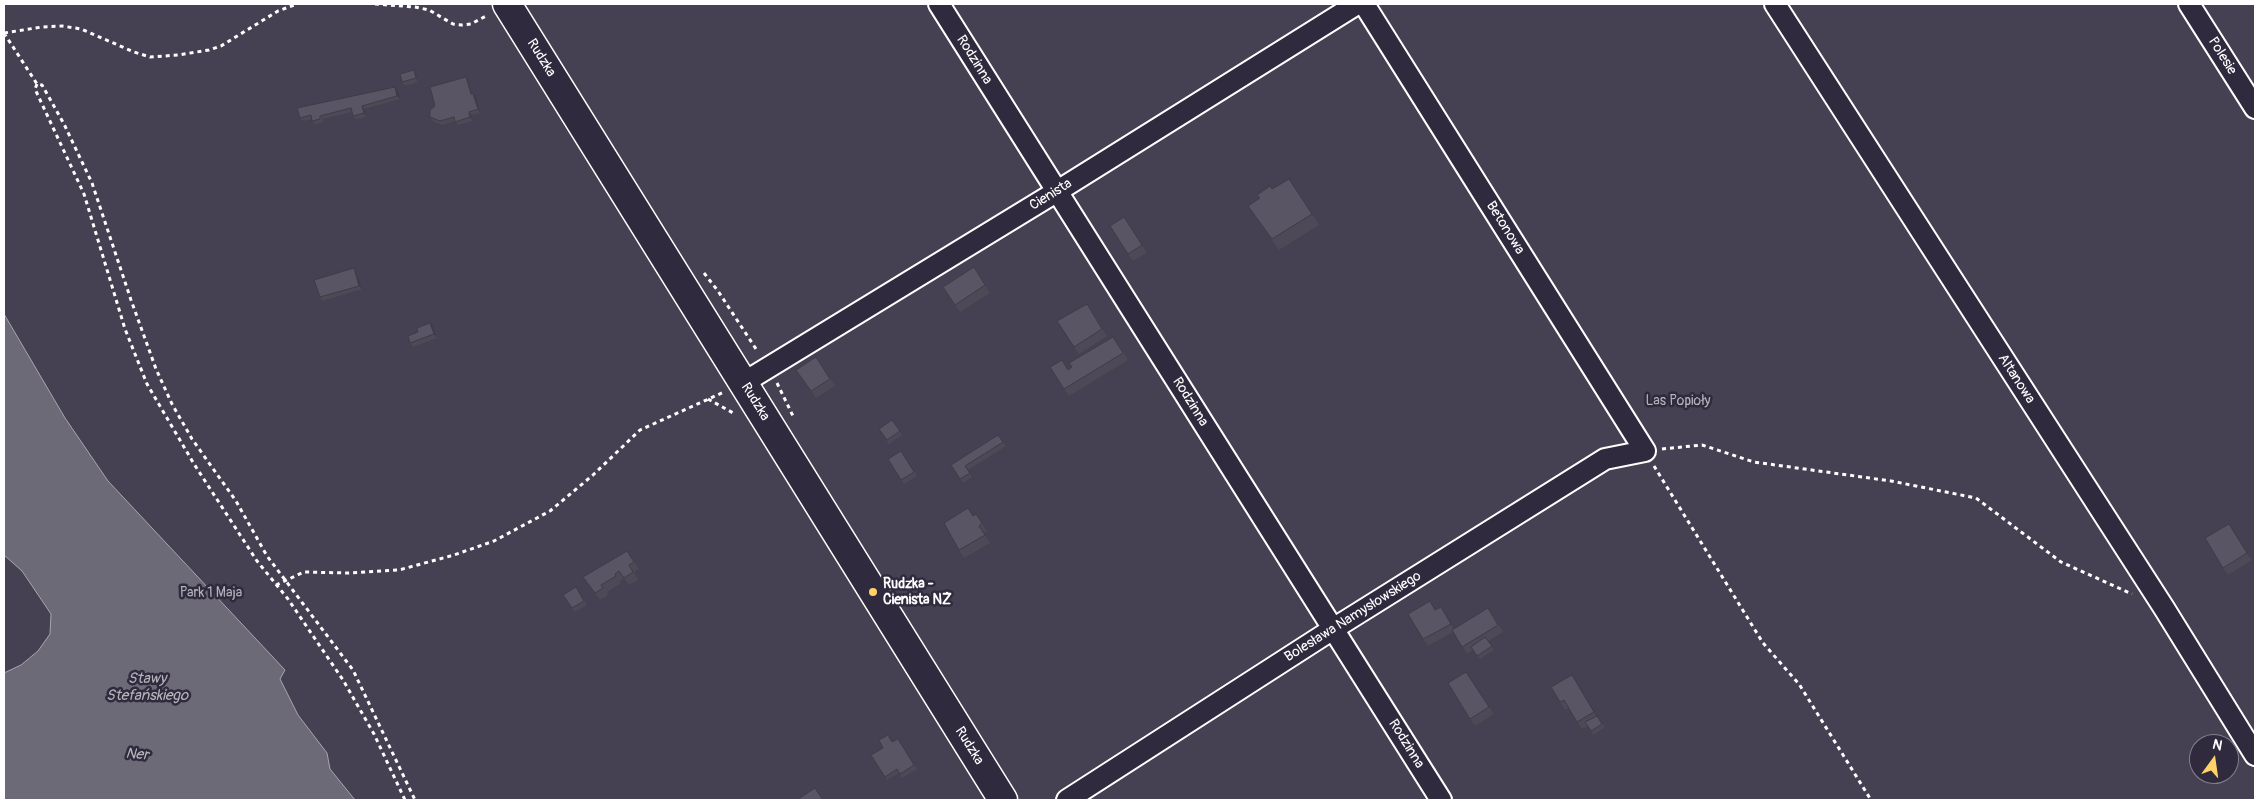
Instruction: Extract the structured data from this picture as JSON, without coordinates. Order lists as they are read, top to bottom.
{
  "streets": {
    "street": [
      "Polesie",
      "Rudzka",
      "Rodzinna",
      "Cienista",
      "Betonowa",
      "Altanowa",
      "Bolesława Namysłowskiego"
    ]
  },
  "crossings": [
    ["Rudzka", "Cienista"],
    ["Rodzinna", "Cienista"],
    ["Rodzinna", "Bolesława Namysłowskiego"],
    ["Betonowa", "Bolesława Namysłowskiego"]
  ],
  "water": ["Stawy Stefańskiego", "Ner"],
  "parks": ["Las Popioły", "Park 1 Maja"],
  "places": ["Rudzka - Cienista NŻ"],
  "north": "top"
}
